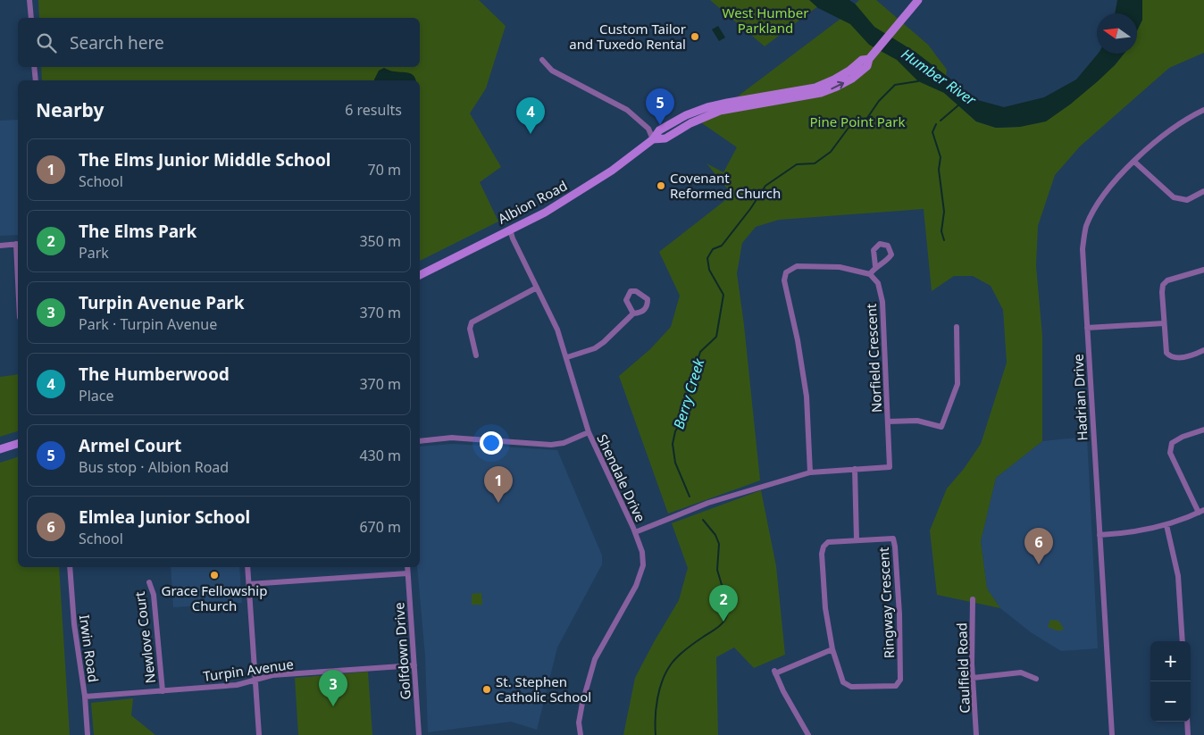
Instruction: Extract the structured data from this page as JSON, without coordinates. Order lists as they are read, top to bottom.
{
  "streets": {
    "main road": ["Albion Road"],
    "street": [
      "Norfield Crescent",
      "Hadrian Drive",
      "Shendale Drive",
      "Ringway Crescent",
      "Newlove Court",
      "Irwin Road",
      "Golfdown Drive",
      "Caulfield Road",
      "Turpin Avenue"
    ]
  },
  "crossings": [
    ["Albion Road", "Shendale Drive"],
    ["Norfield Crescent", "Shendale Drive"],
    ["Newlove Court", "Turpin Avenue"],
    ["Irwin Road", "Turpin Avenue"],
    ["Golfdown Drive", "Turpin Avenue"]
  ],
  "water": ["Humber River", "Berry Creek"],
  "parks": ["West Humber Parkland", "Pine Point Park"],
  "places": [
    "Custom Tailor and Tuxedo Rental",
    "Covenant Reformed Church",
    "Grace Fellowship Church",
    "St. Stephen Catholic School"
  ],
  "north": "left",
  "page": {
    "search": "Search here",
    "heading": ["Nearby", "6 results"],
    "pins": [
      "5",
      "4",
      "1",
      "6",
      "2",
      "3"
    ],
    "list": [
      {
        "mark": "1",
        "name": "The Elms Junior Middle School",
        "note": "School",
        "value": "70 m"
      },
      {
        "mark": "2",
        "name": "The Elms Park",
        "note": "Park",
        "value": "350 m"
      },
      {
        "mark": "3",
        "name": "Turpin Avenue Park",
        "note": "Park · Turpin Avenue",
        "value": "370 m"
      },
      {
        "mark": "4",
        "name": "The Humberwood",
        "note": "Place",
        "value": "370 m"
      },
      {
        "mark": "5",
        "name": "Armel Court",
        "note": "Bus stop · Albion Road",
        "value": "430 m"
      },
      {
        "mark": "6",
        "name": "Elmlea Junior School",
        "note": "School",
        "value": "670 m"
      }
    ],
    "map_buttons": ["+", "−"]
  }
}
